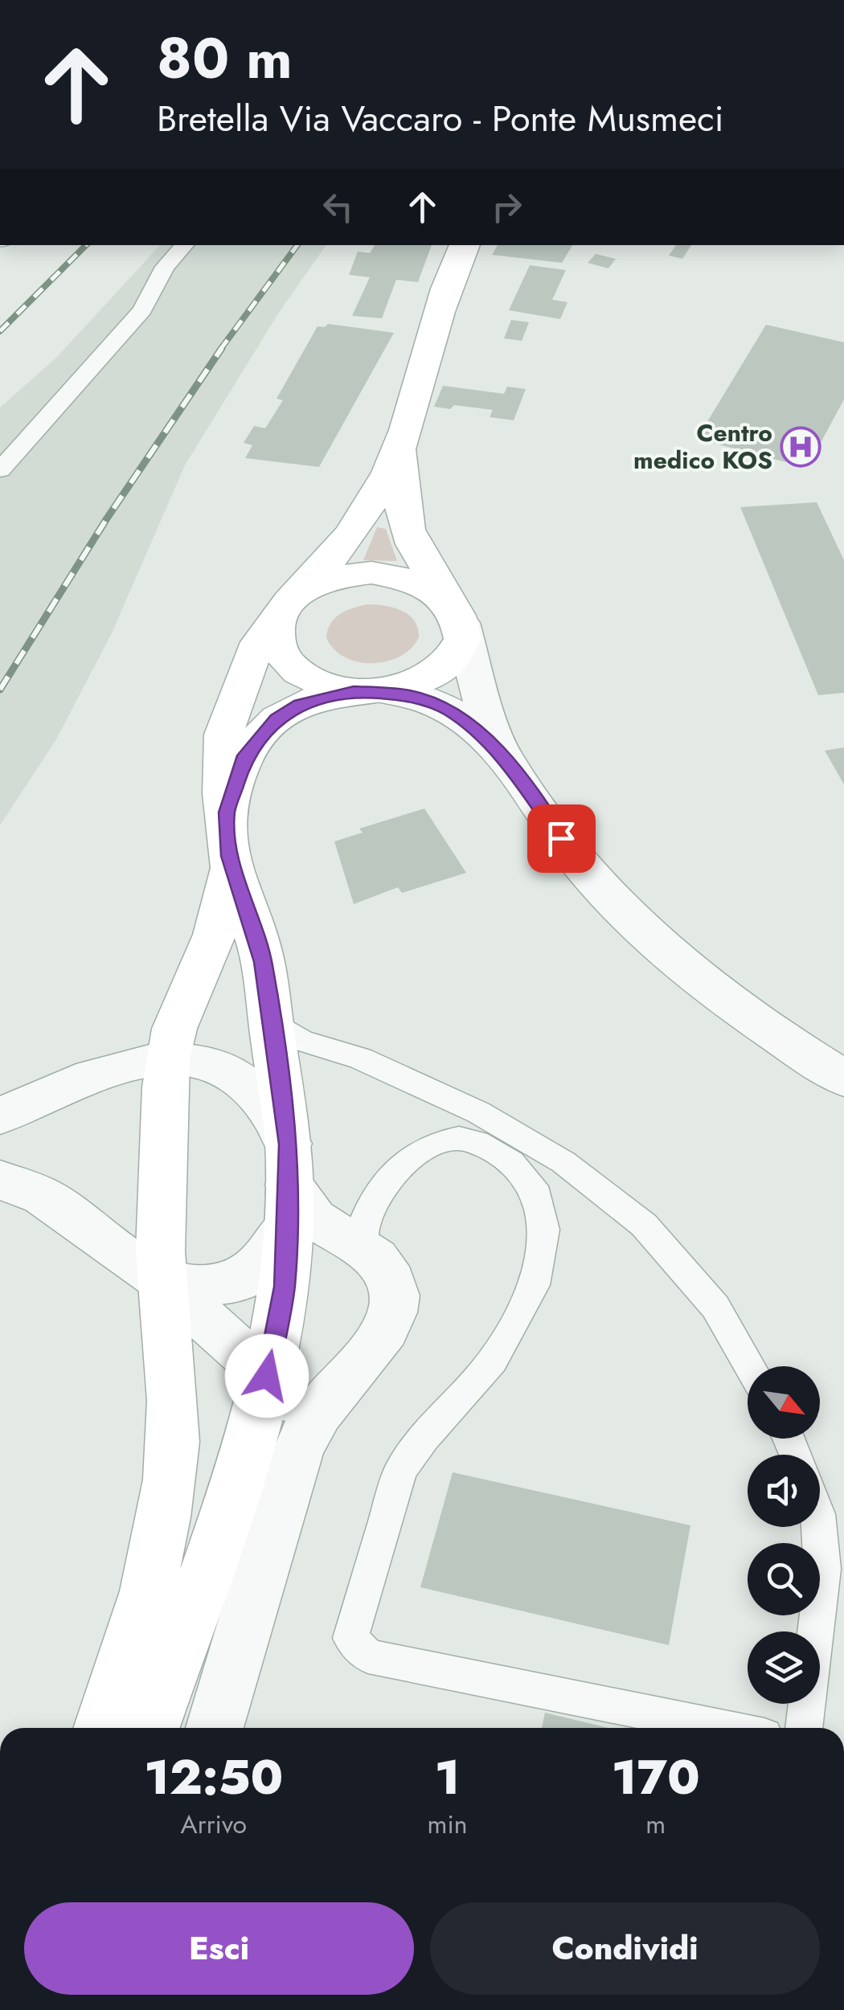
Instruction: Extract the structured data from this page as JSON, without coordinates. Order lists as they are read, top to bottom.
{
  "places": {
    "hospital": ["Centro medico KOS"]
  },
  "north": "bottom right",
  "page": {
    "turn": ["80 m", "Bretella Via Vaccaro - Ponte Musmeci"],
    "eta": [
      "12:50",
      "Arrivo",
      "1",
      "min",
      "170",
      "m"
    ],
    "buttons": ["Esci", "Condividi"]
  }
}
